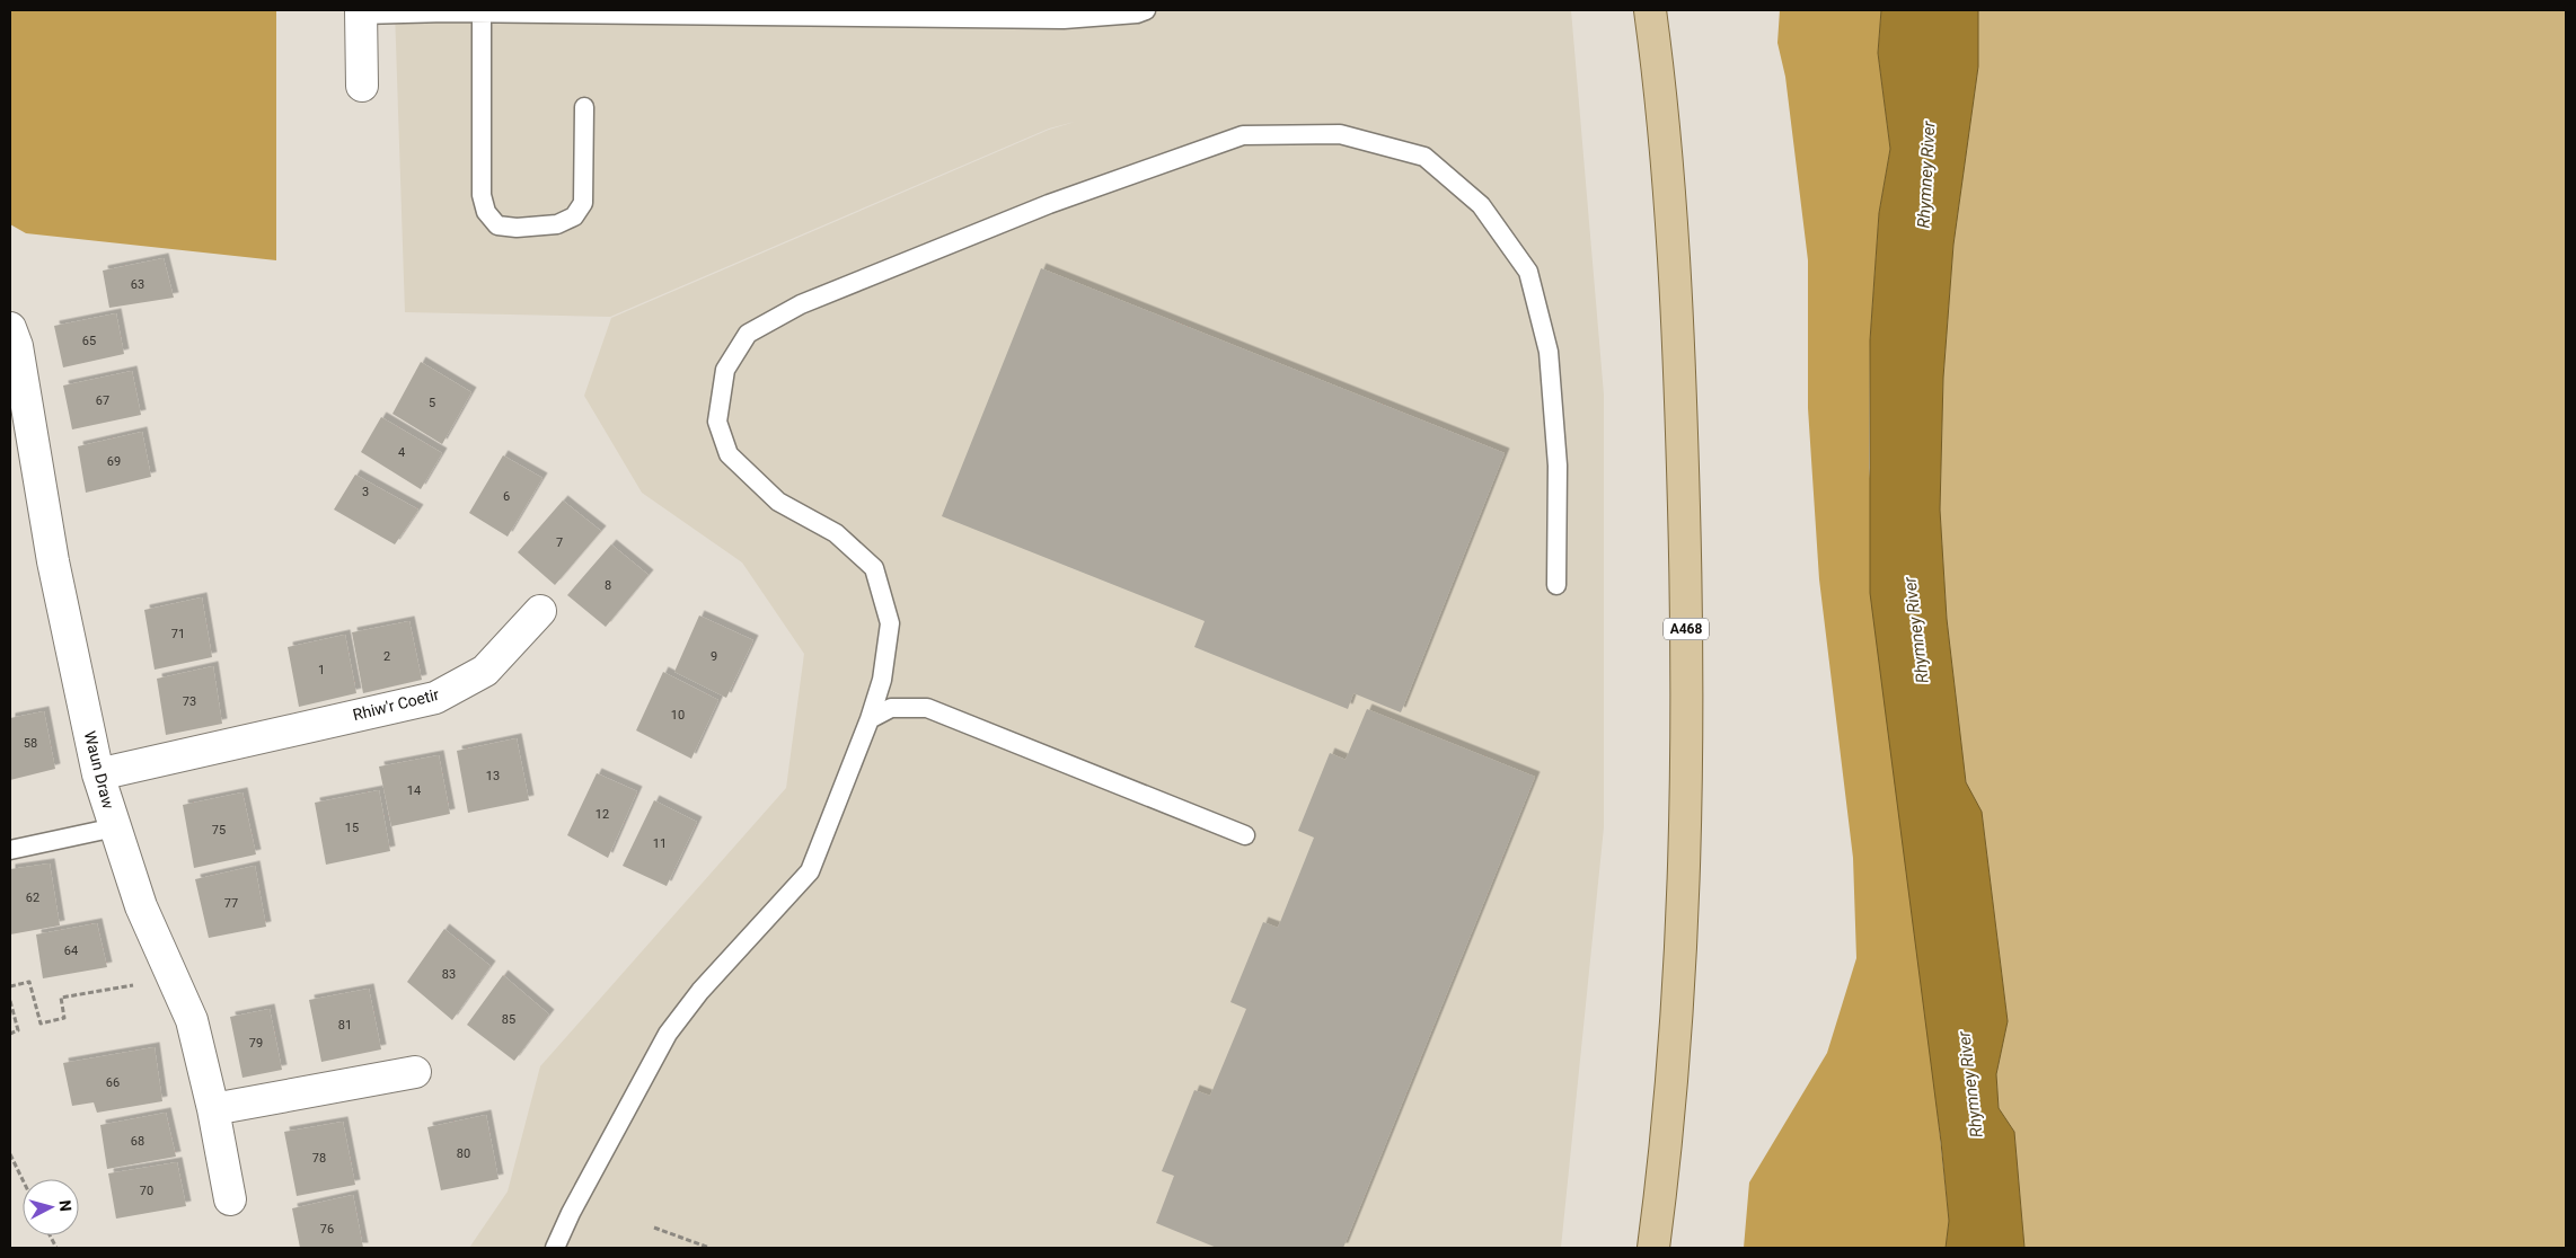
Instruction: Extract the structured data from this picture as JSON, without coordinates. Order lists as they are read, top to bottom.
{
  "streets": {
    "main road": ["A468"],
    "street": ["Rhiw'r Coetir", "Waun Draw"]
  },
  "crossings": [
    ["Rhiw'r Coetir", "Waun Draw"]
  ],
  "water": ["Rhymney River"],
  "house_numbers": [
    "63",
    "65",
    "67",
    "5",
    "4",
    "69",
    "3",
    "6",
    "7",
    "8",
    "71",
    "2",
    "9",
    "1",
    "73",
    "10",
    "58",
    "13",
    "14",
    "12",
    "15",
    "75",
    "11",
    "62",
    "77",
    "64",
    "83",
    "85",
    "81",
    "79",
    "66",
    "68",
    "80",
    "78",
    "70",
    "76"
  ],
  "north": "right"
}
